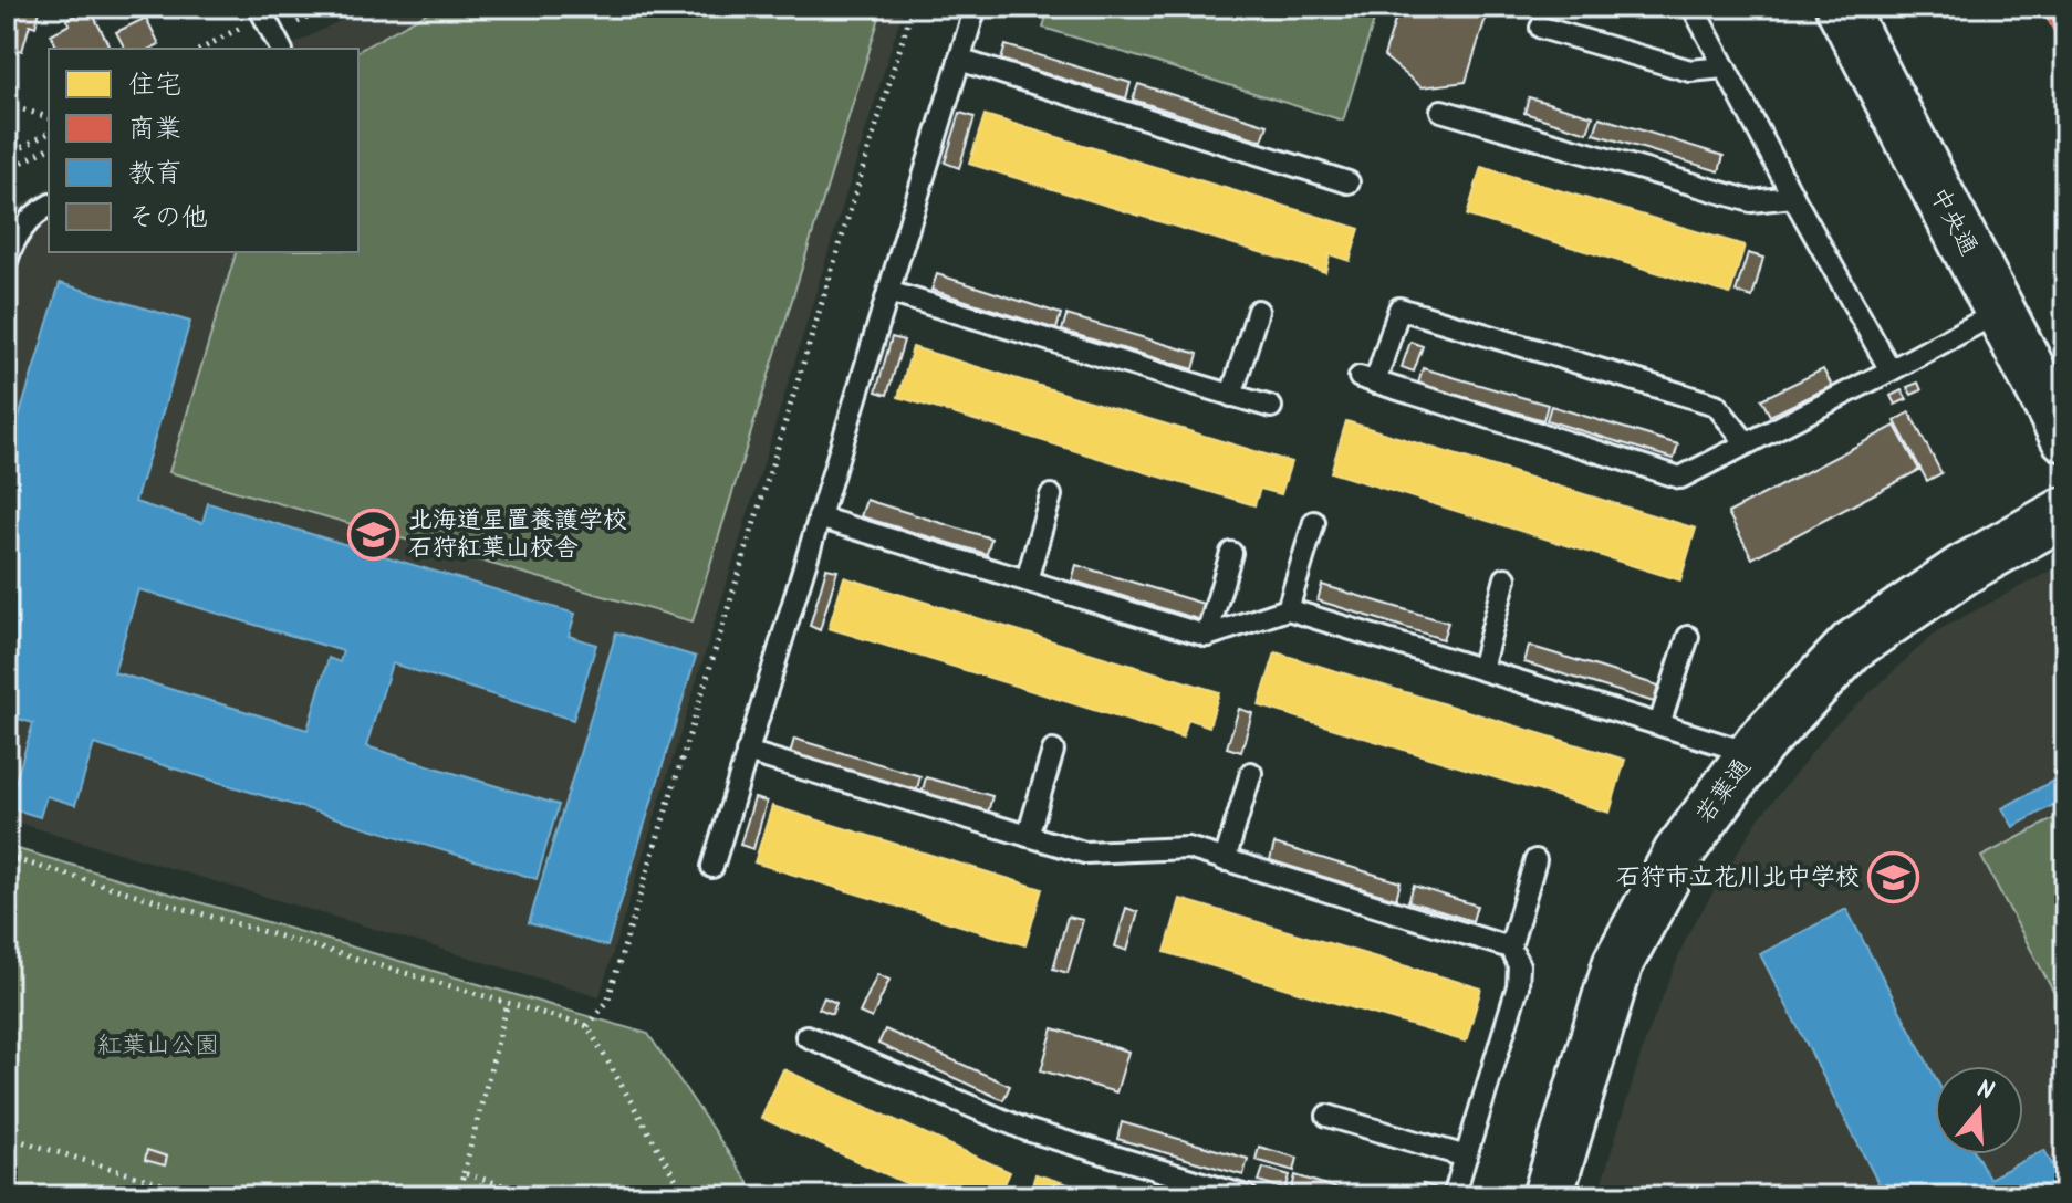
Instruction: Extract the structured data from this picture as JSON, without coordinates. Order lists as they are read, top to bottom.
{
  "streets": {
    "street": ["中央通", "若葉通"]
  },
  "parks": ["紅葉山公園"],
  "places": {
    "school or university": ["北海道星置養護学校 石狩紅葉山校舎", "石狩市立花川北中学校"]
  },
  "legend": [
    "住宅",
    "商業",
    "教育",
    "その他"
  ],
  "north": "top"
}
